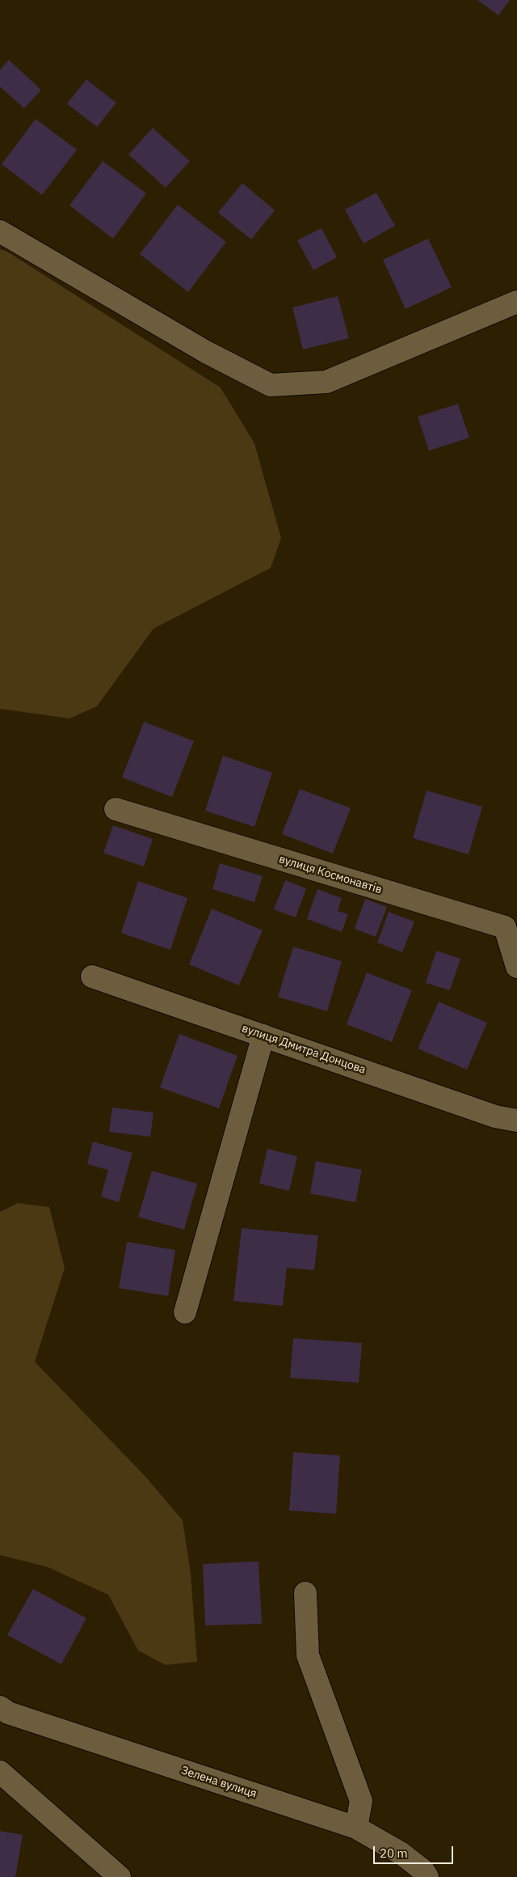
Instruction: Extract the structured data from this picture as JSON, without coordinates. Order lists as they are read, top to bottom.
{
  "streets": {
    "street": ["вулиця Космонавтів", "вулиця Дмитра Донцова", "Зелена вулиця"]
  },
  "scale_bar": "20 m"
}
